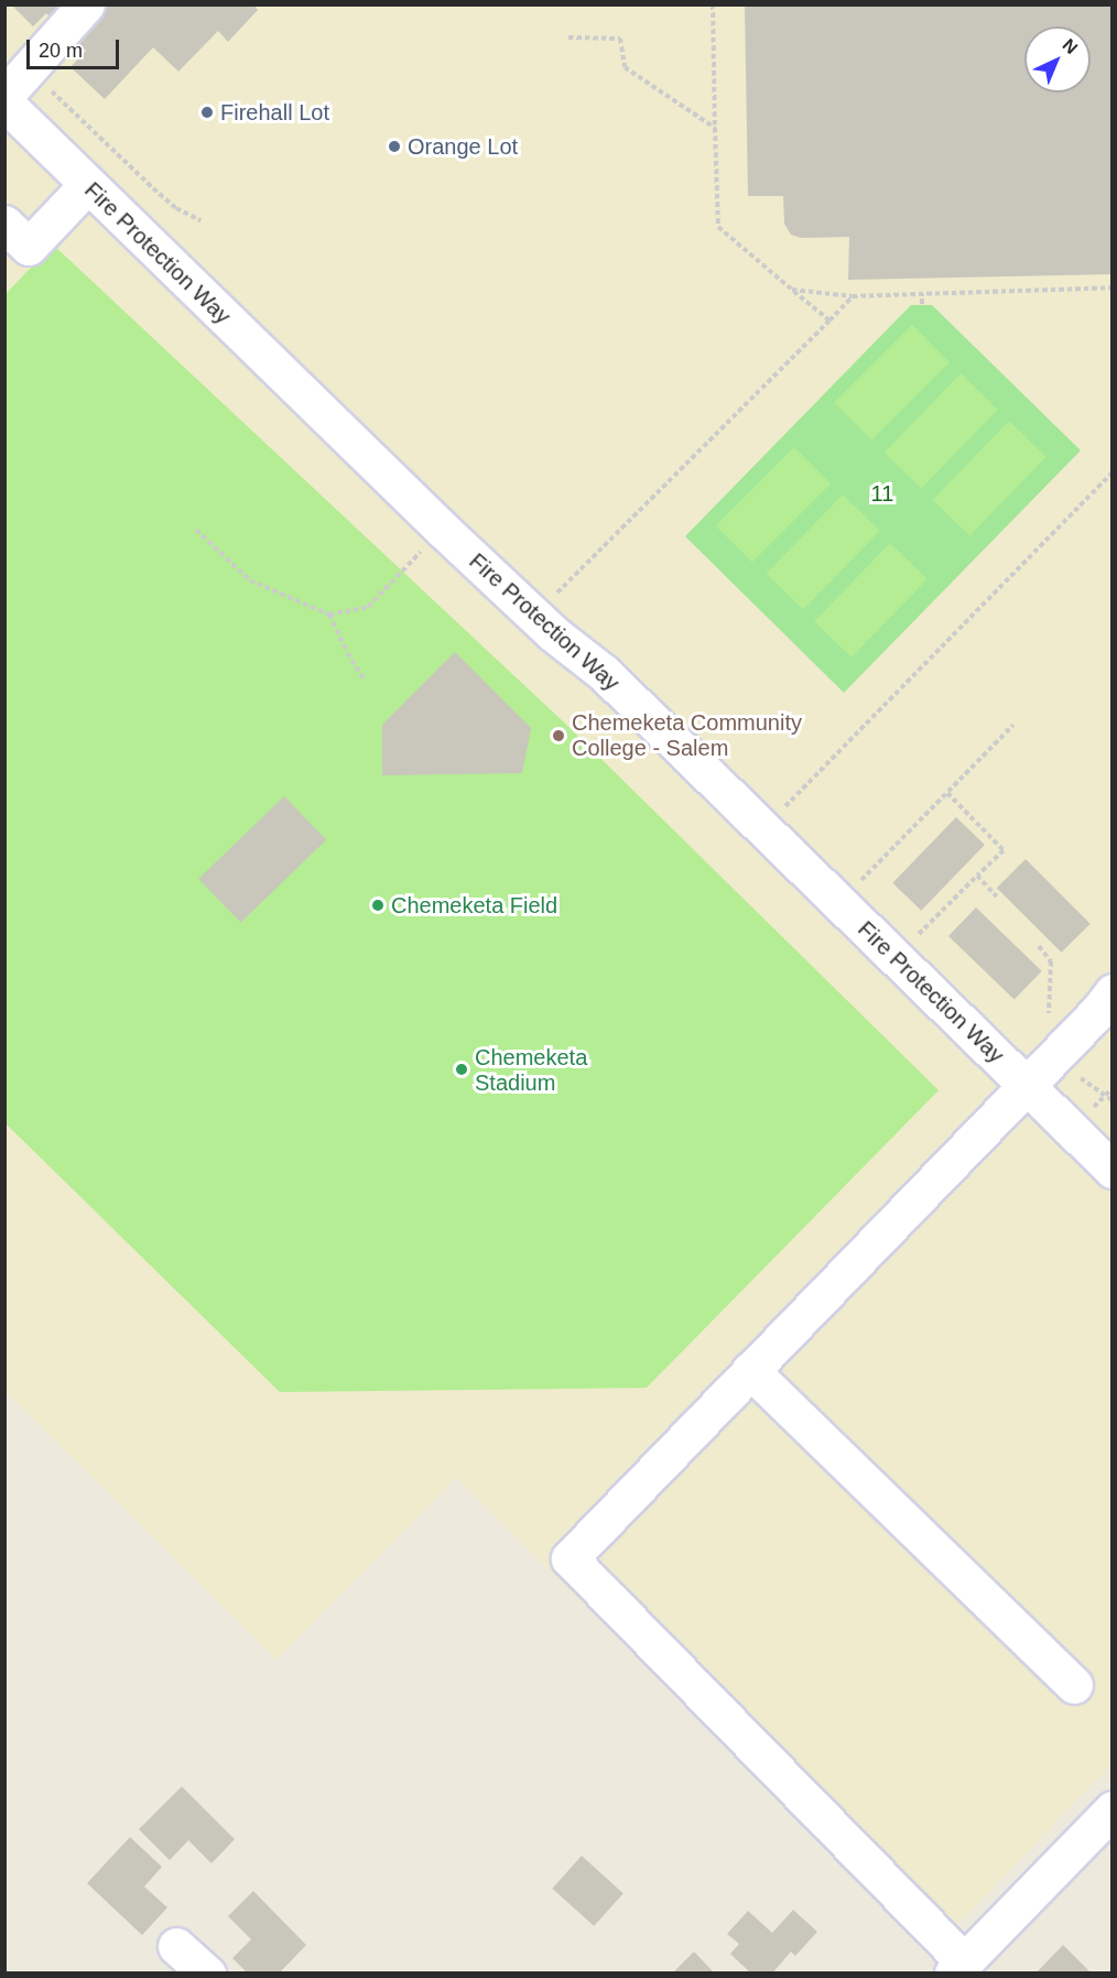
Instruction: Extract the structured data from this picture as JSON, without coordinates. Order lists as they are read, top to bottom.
{
  "streets": {
    "street": ["Fire Protection Way"]
  },
  "parks": ["11"],
  "places": [
    "Firehall Lot",
    "Orange Lot",
    "Chemeketa Community College - Salem",
    "Chemeketa Field",
    "Chemeketa Stadium"
  ],
  "scale_bar": "20 m",
  "north": "top right"
}
